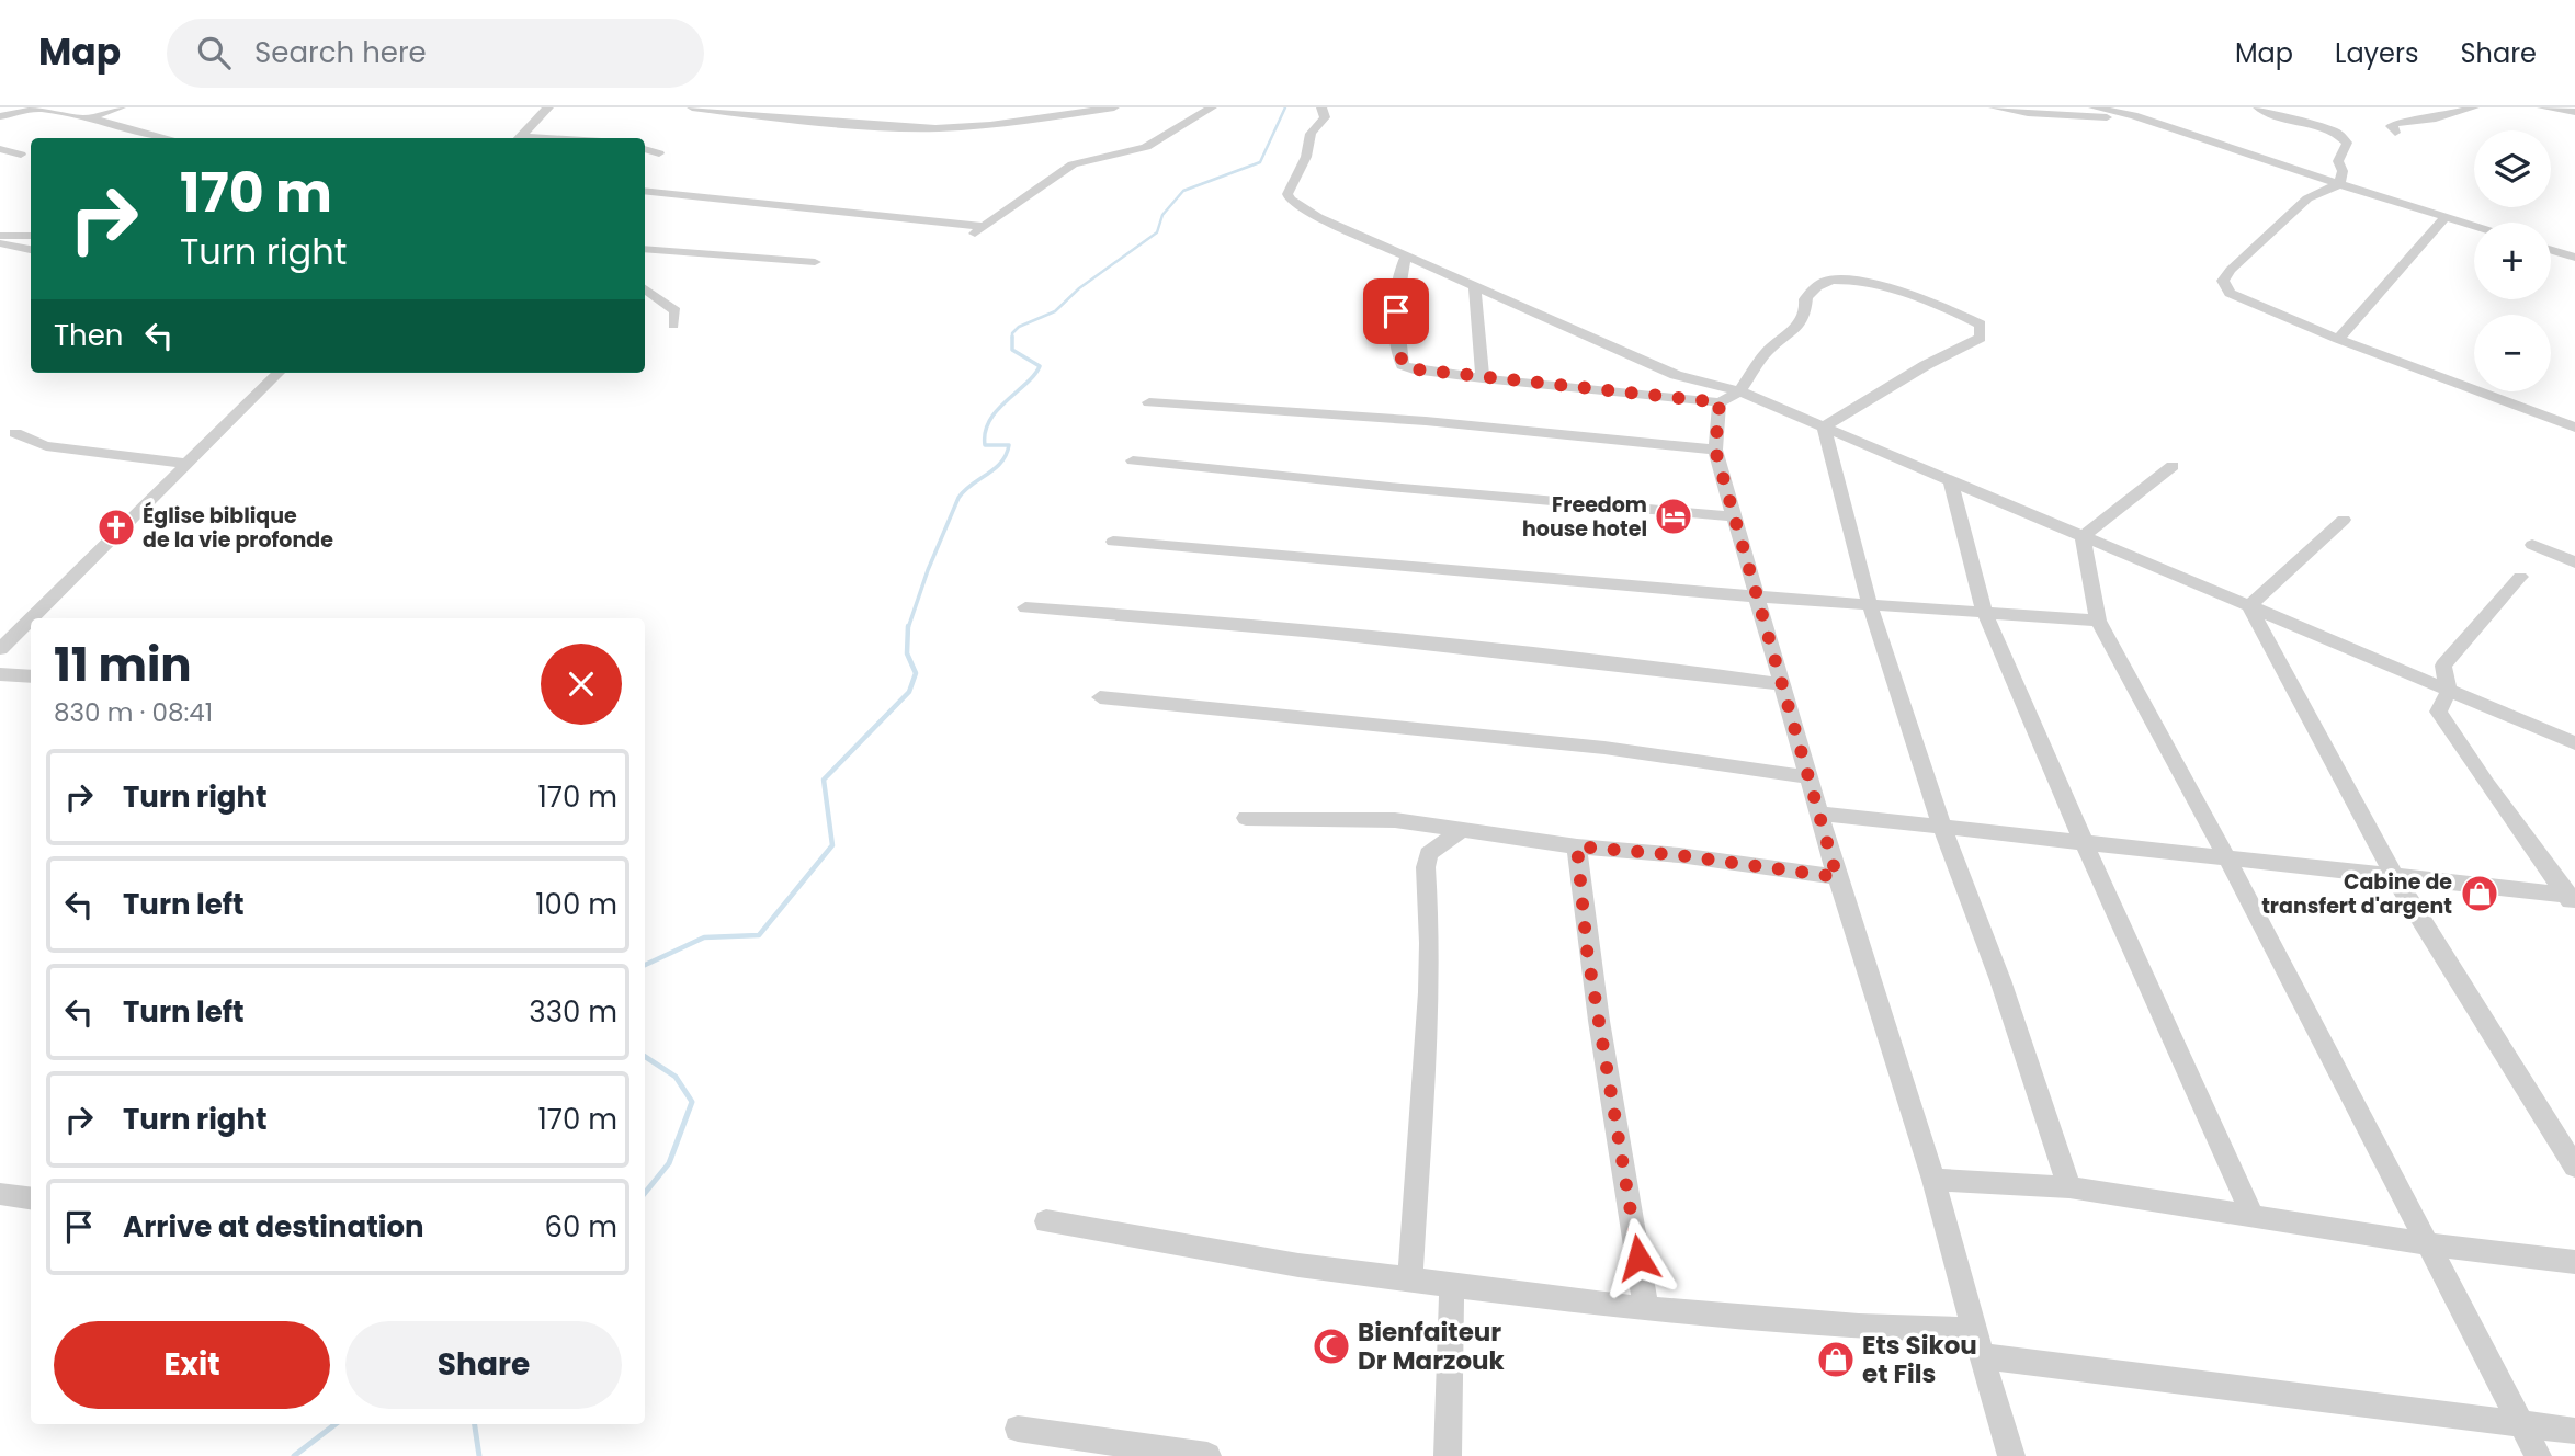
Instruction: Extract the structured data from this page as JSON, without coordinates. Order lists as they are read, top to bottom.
{
  "places": {
    "hotel": ["Freedom house hotel"],
    "church": ["Église biblique de la vie profonde"],
    "shop": ["Cabine de transfert d'argent", "Ets Sikou et Fils"],
    "mosque": ["Bienfaiteur Dr Marzouk"]
  },
  "page": {
    "header": "Map",
    "search": "Search here",
    "nav": ["Map", "Layers", "Share"],
    "map_buttons": ["+", "−"],
    "turn": ["170 m", "Turn right"],
    "then": "Then",
    "heading": ["11 min", "830 m · 08:41"],
    "list": [
      {
        "name": "Turn right",
        "value": "170 m"
      },
      {
        "name": "Turn left",
        "value": "100 m"
      },
      {
        "name": "Turn left",
        "value": "330 m"
      },
      {
        "name": "Turn right",
        "value": "170 m"
      },
      {
        "name": "Arrive at destination",
        "value": "60 m"
      }
    ],
    "buttons": ["Exit", "Share"]
  }
}
